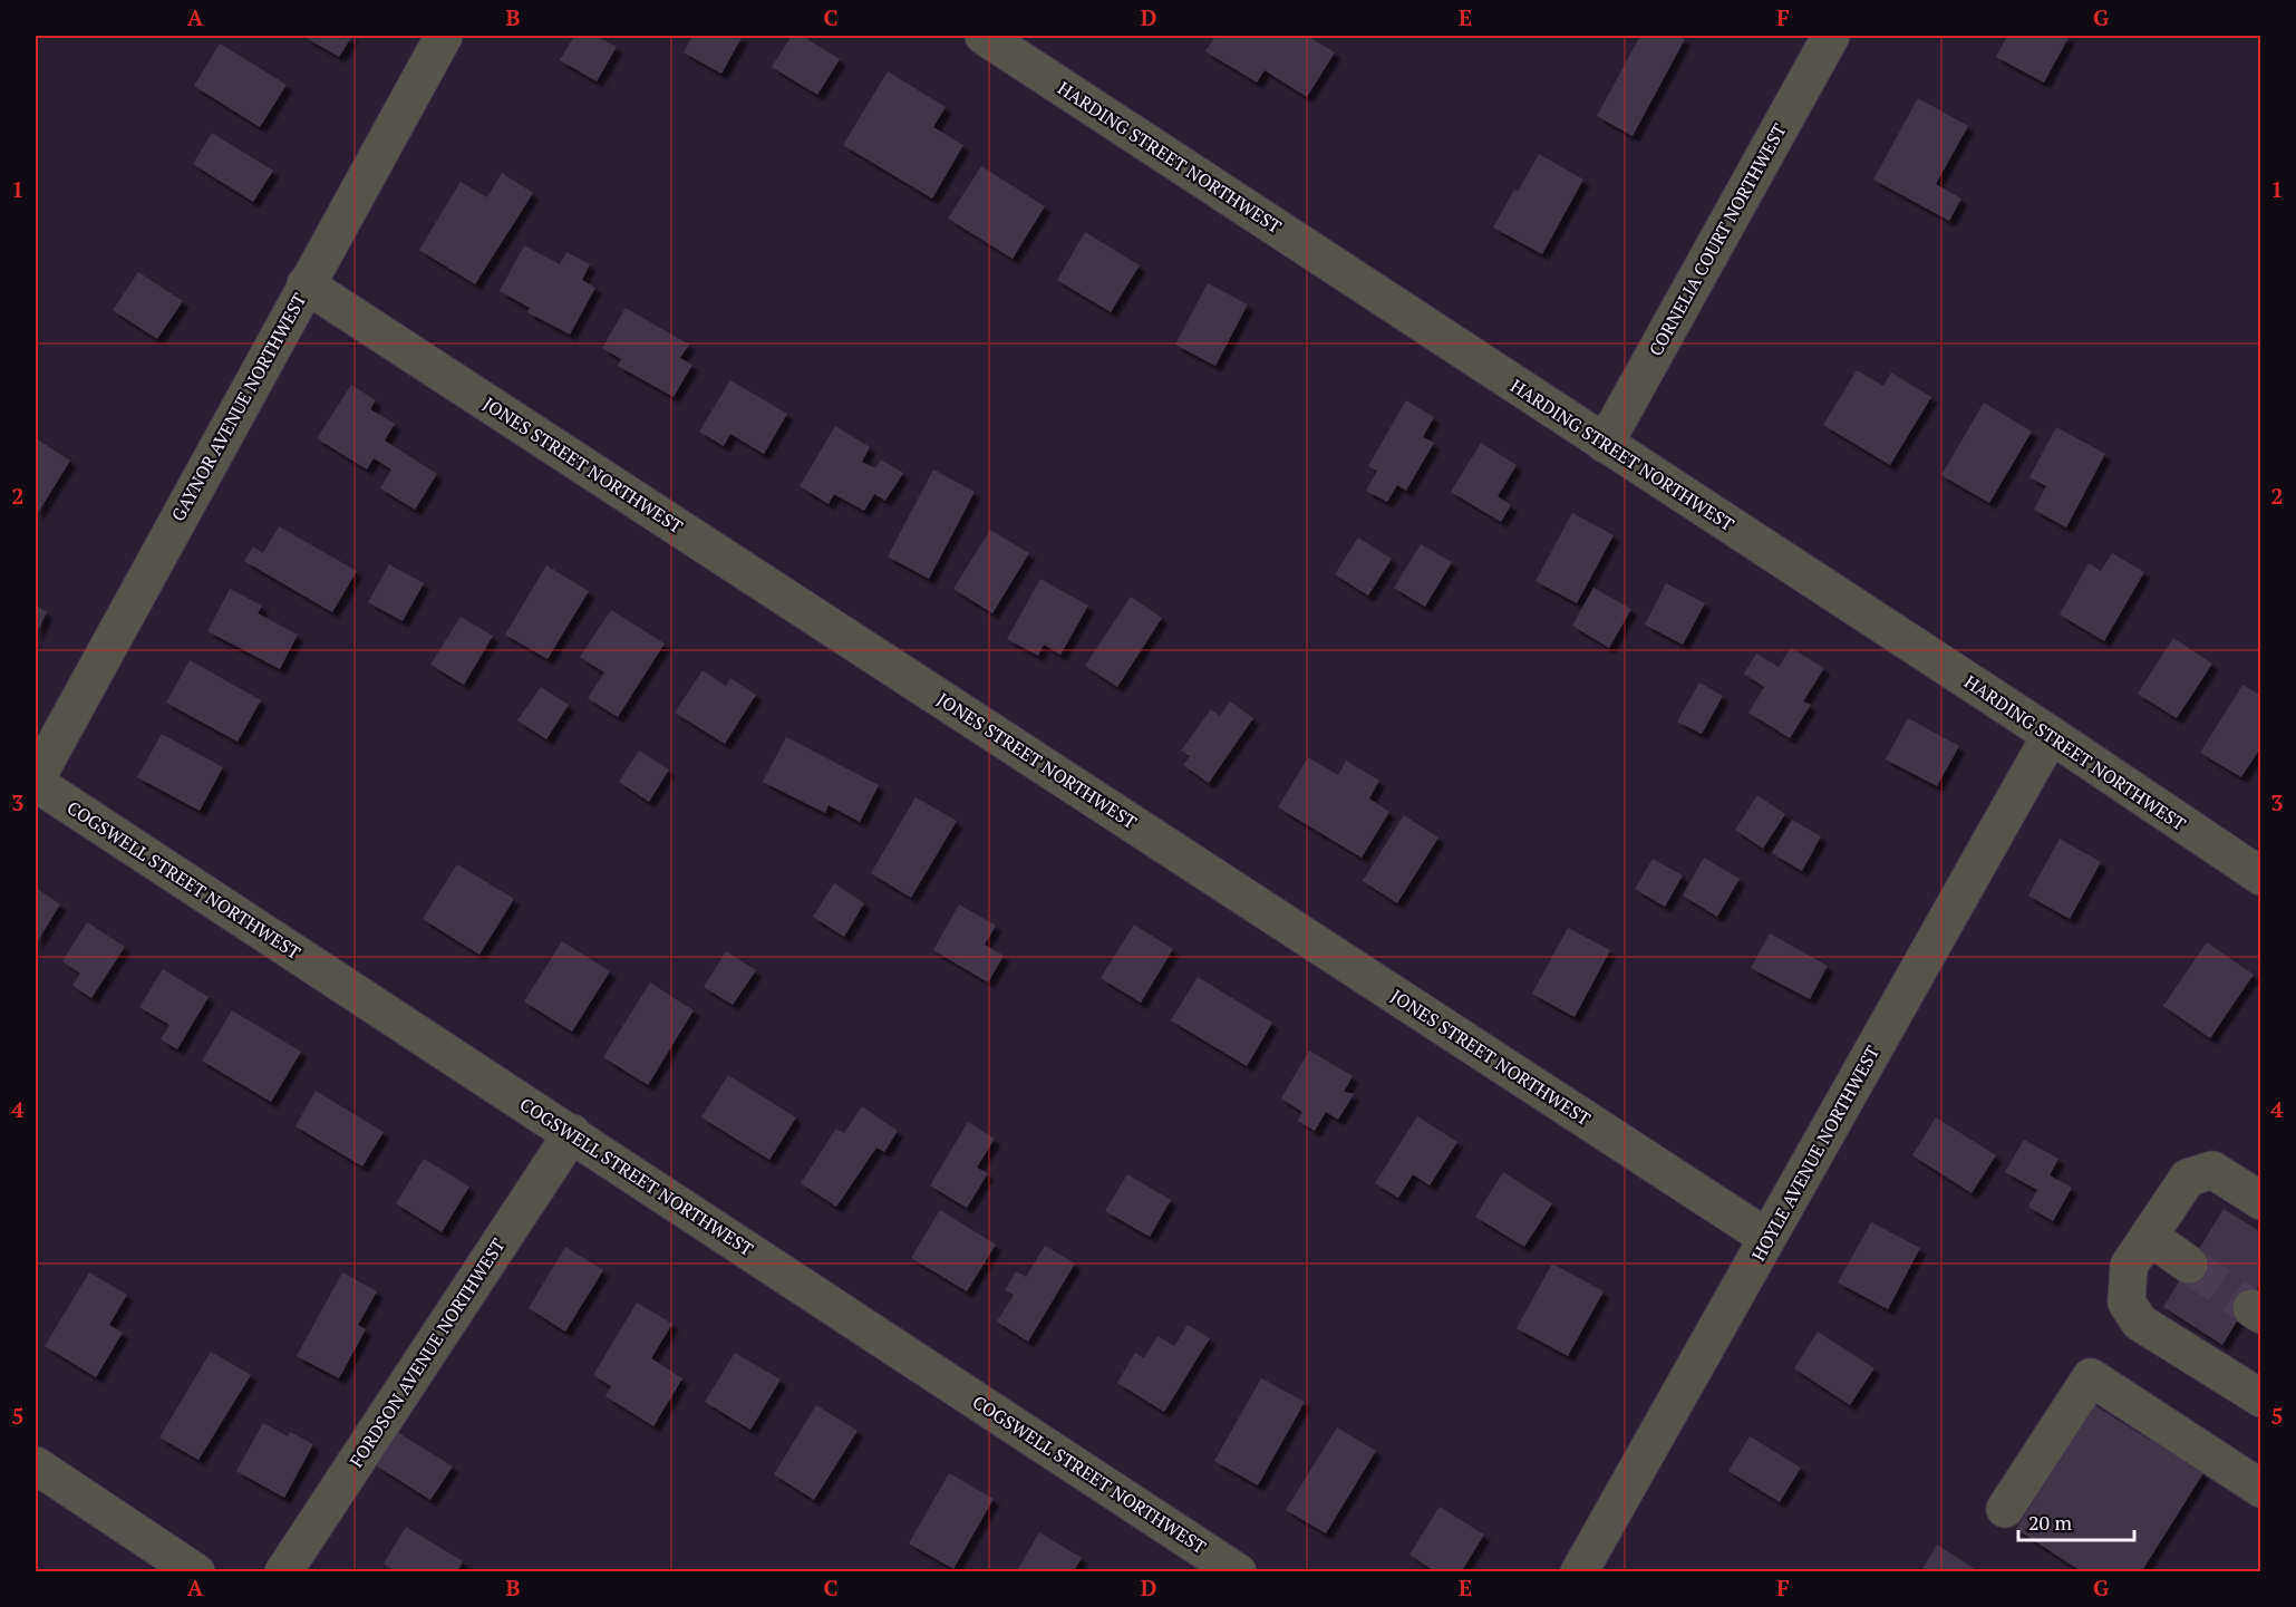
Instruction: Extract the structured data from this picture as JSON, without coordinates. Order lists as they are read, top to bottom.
{
  "streets": {
    "street": [
      "HARDING STREET NORTHWEST",
      "CORNELIA COURT NORTHWEST",
      "GAYNOR AVENUE NORTHWEST",
      "JONES STREET NORTHWEST",
      "COGSWELL STREET NORTHWEST",
      "HOYLE AVENUE NORTHWEST",
      "FORDSON AVENUE NORTHWEST"
    ]
  },
  "crossings": [
    ["HARDING STREET NORTHWEST", "CORNELIA COURT NORTHWEST"],
    ["HARDING STREET NORTHWEST", "HOYLE AVENUE NORTHWEST"],
    ["GAYNOR AVENUE NORTHWEST", "JONES STREET NORTHWEST"],
    ["GAYNOR AVENUE NORTHWEST", "COGSWELL STREET NORTHWEST"],
    ["JONES STREET NORTHWEST", "HOYLE AVENUE NORTHWEST"],
    ["COGSWELL STREET NORTHWEST", "FORDSON AVENUE NORTHWEST"]
  ],
  "scale_bar": "20 m",
  "grid": {
    "columns": [
      "A",
      "B",
      "C",
      "D",
      "E",
      "F",
      "G"
    ],
    "rows": [
      "1",
      "2",
      "3",
      "4",
      "5"
    ]
  }
}
